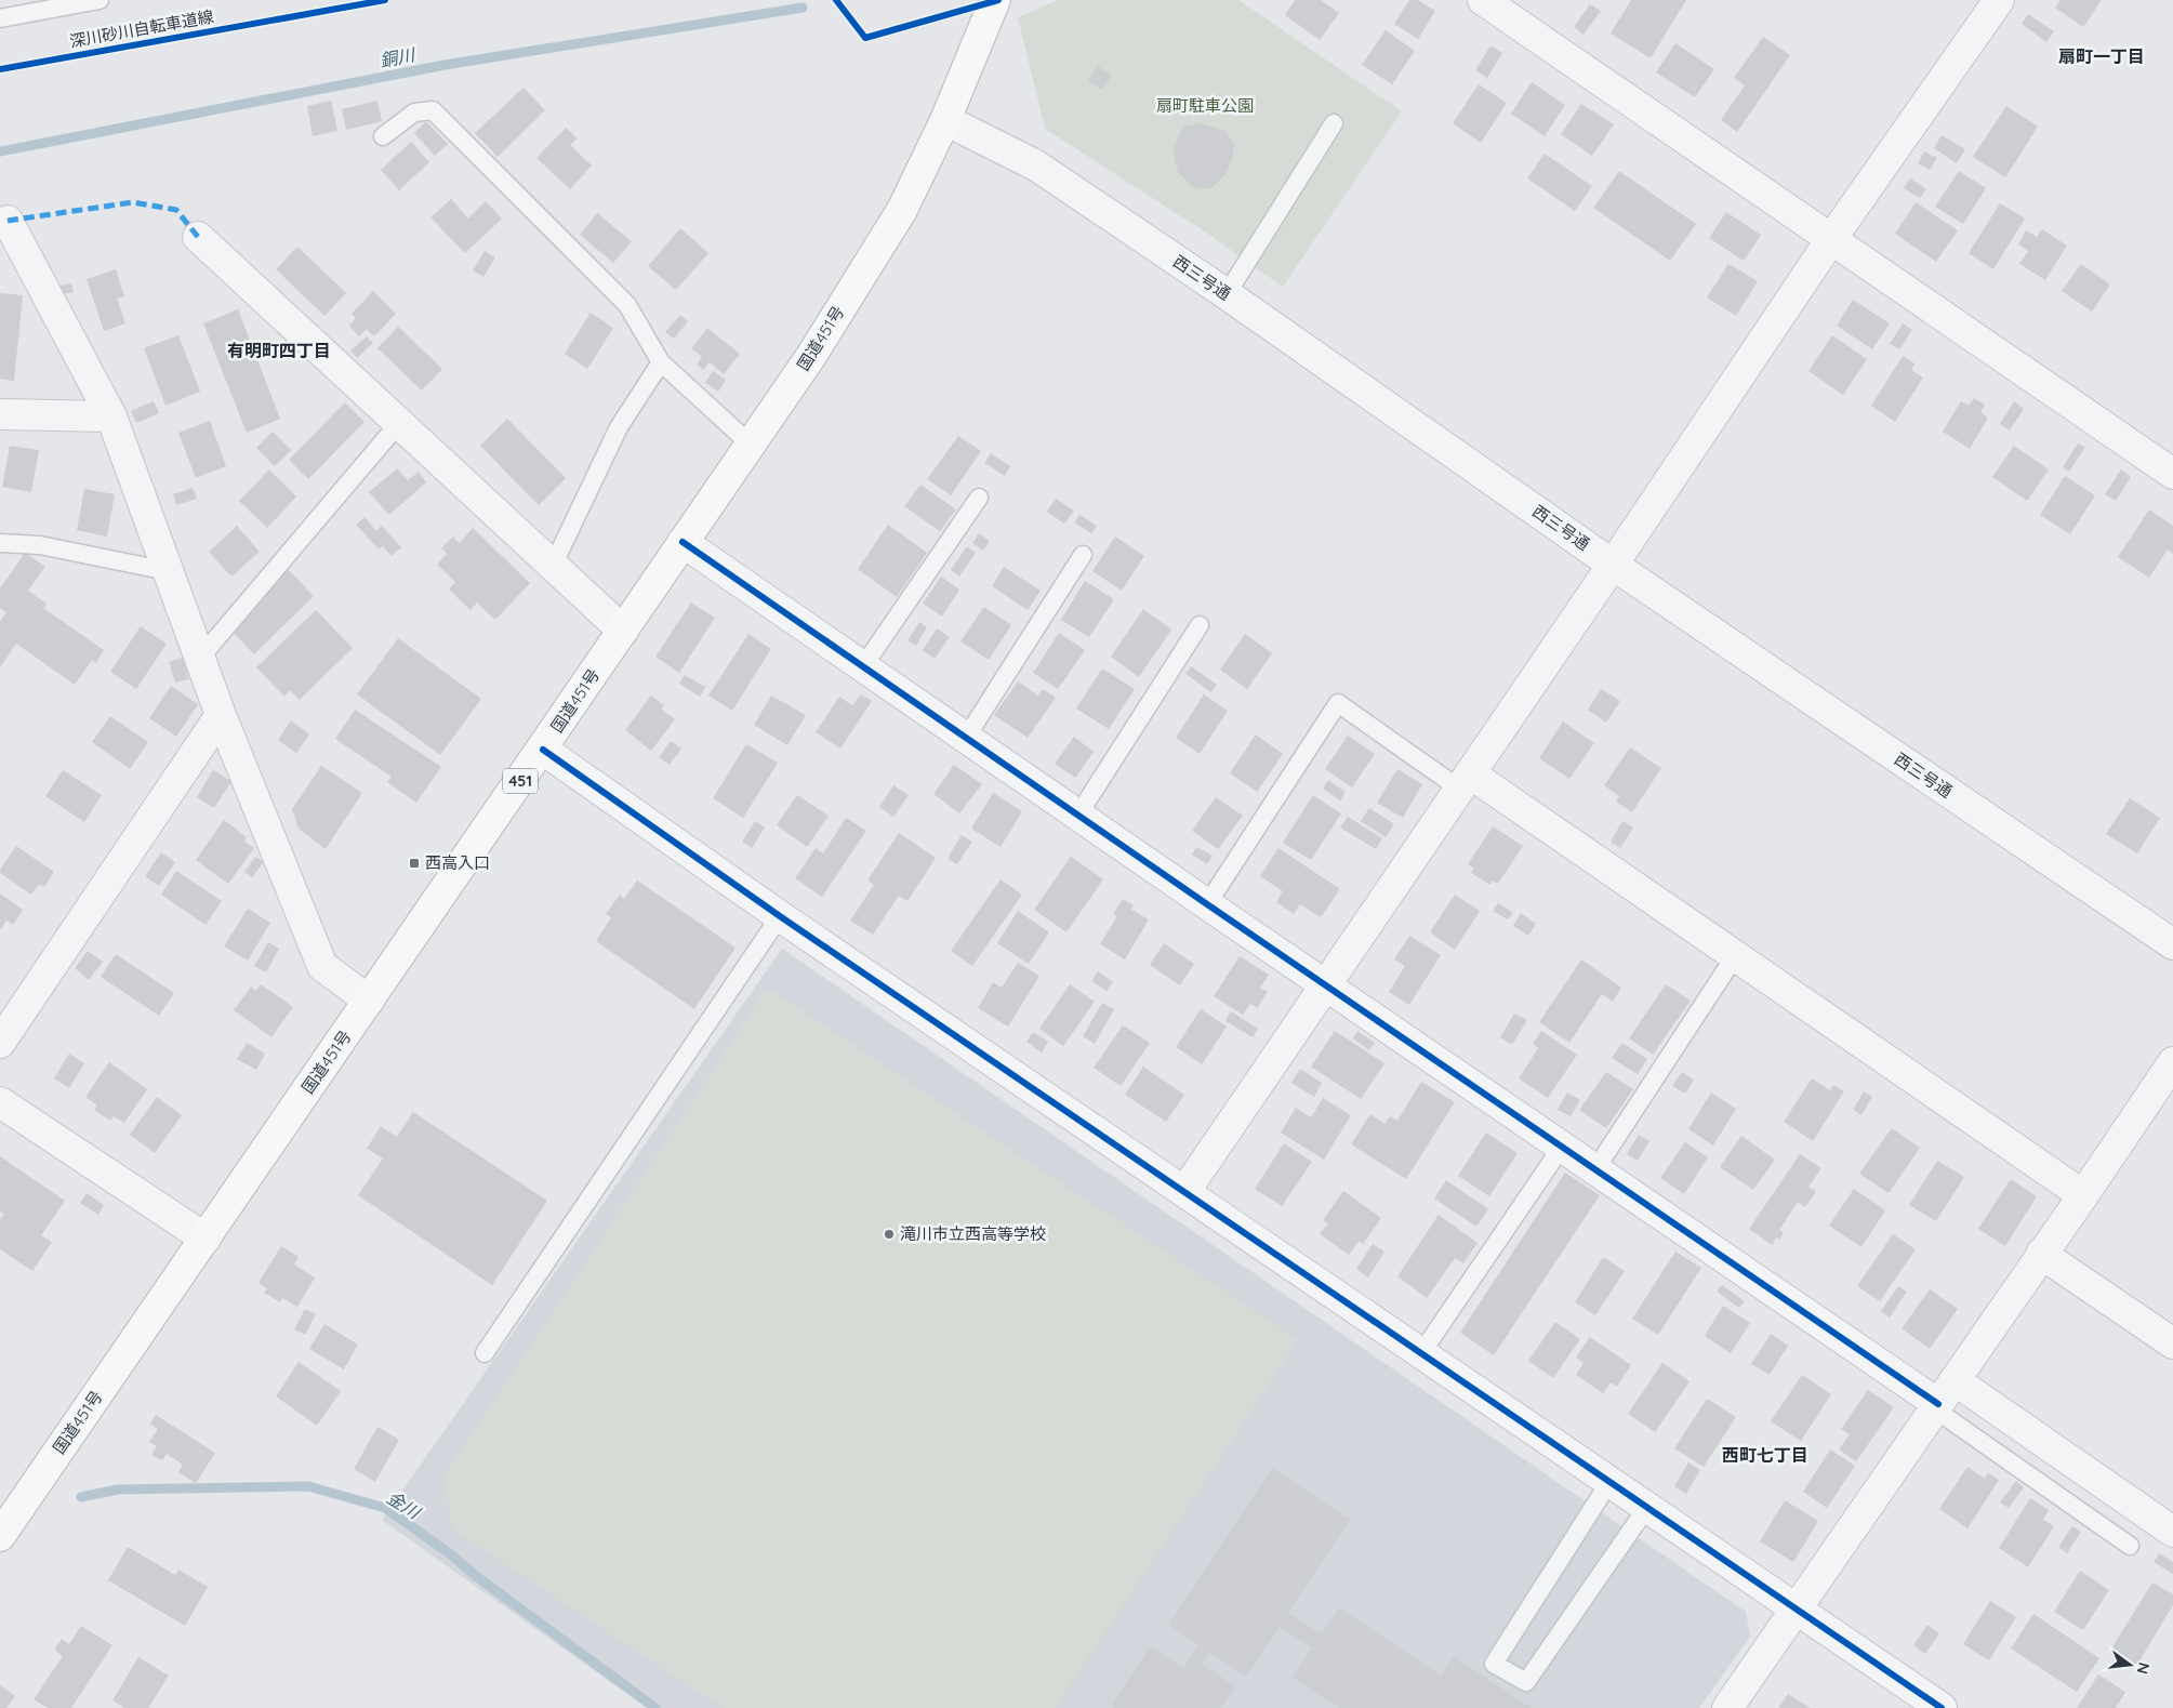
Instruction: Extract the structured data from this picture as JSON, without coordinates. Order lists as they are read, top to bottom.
{
  "streets": {
    "highway": ["国道451号", "451"],
    "street": ["西三号通"],
    "cycle path": ["深川砂川自転車道線"]
  },
  "crossings": [
    ["西三号通", "国道451号"]
  ],
  "districts": ["扇町一丁目", "有明町四丁目", "西町七丁目"],
  "water": ["銅川", "金川"],
  "parks": ["扇町駐車公園"],
  "places": {
    "transit": ["西高入口"],
    "other": ["滝川市立西高等学校"]
  },
  "north": "right"
}
